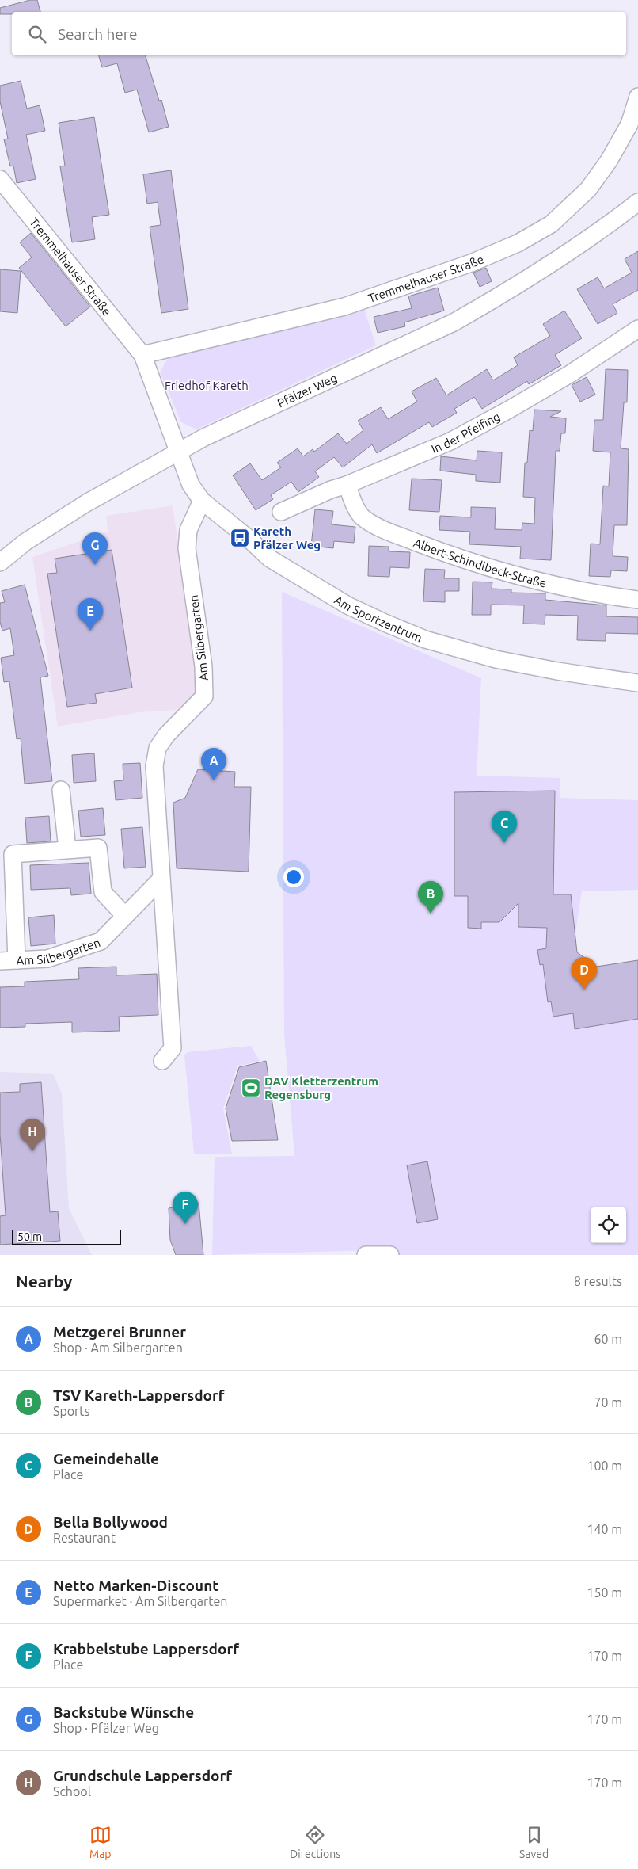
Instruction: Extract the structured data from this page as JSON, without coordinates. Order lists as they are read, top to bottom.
{
  "streets": {
    "street": [
      "Tremmelhauser Straße",
      "Pfälzer Weg",
      "In der Pfeifing",
      "Albert-Schindlbeck-Straße",
      "Am Sportzentrum",
      "Am Silbergarten"
    ]
  },
  "crossings": [
    ["Tremmelhauser Straße", "Pfälzer Weg"],
    ["Tremmelhauser Straße", "Am Sportzentrum"],
    ["Pfälzer Weg", "Am Sportzentrum"],
    ["In der Pfeifing", "Albert-Schindlbeck-Straße"],
    ["Am Sportzentrum", "Am Silbergarten"]
  ],
  "parks": ["Friedhof Kareth"],
  "places": {
    "bus stop": ["Kareth Pfälzer Weg"],
    "sports": ["DAV Kletterzentrum Regensburg"]
  },
  "scale_bar": "50 m",
  "page": {
    "search": "Search here",
    "pins": [
      "G",
      "E",
      "A",
      "C",
      "B",
      "D",
      "H",
      "F"
    ],
    "scale": "50 m",
    "heading": ["Nearby", "8 results"],
    "list": [
      {
        "mark": "A",
        "name": "Metzgerei Brunner",
        "note": "Shop · Am Silbergarten",
        "value": "60 m"
      },
      {
        "mark": "B",
        "name": "TSV Kareth-Lappersdorf",
        "note": "Sports",
        "value": "70 m"
      },
      {
        "mark": "C",
        "name": "Gemeindehalle",
        "note": "Place",
        "value": "100 m"
      },
      {
        "mark": "D",
        "name": "Bella Bollywood",
        "note": "Restaurant",
        "value": "140 m"
      },
      {
        "mark": "E",
        "name": "Netto Marken-Discount",
        "note": "Supermarket · Am Silbergarten",
        "value": "150 m"
      },
      {
        "mark": "F",
        "name": "Krabbelstube Lappersdorf",
        "note": "Place",
        "value": "170 m"
      },
      {
        "mark": "G",
        "name": "Backstube Wünsche",
        "note": "Shop · Pfälzer Weg",
        "value": "170 m"
      },
      {
        "mark": "H",
        "name": "Grundschule Lappersdorf",
        "note": "School",
        "value": "170 m"
      }
    ],
    "nav": ["Map", "Directions", "Saved"]
  }
}
